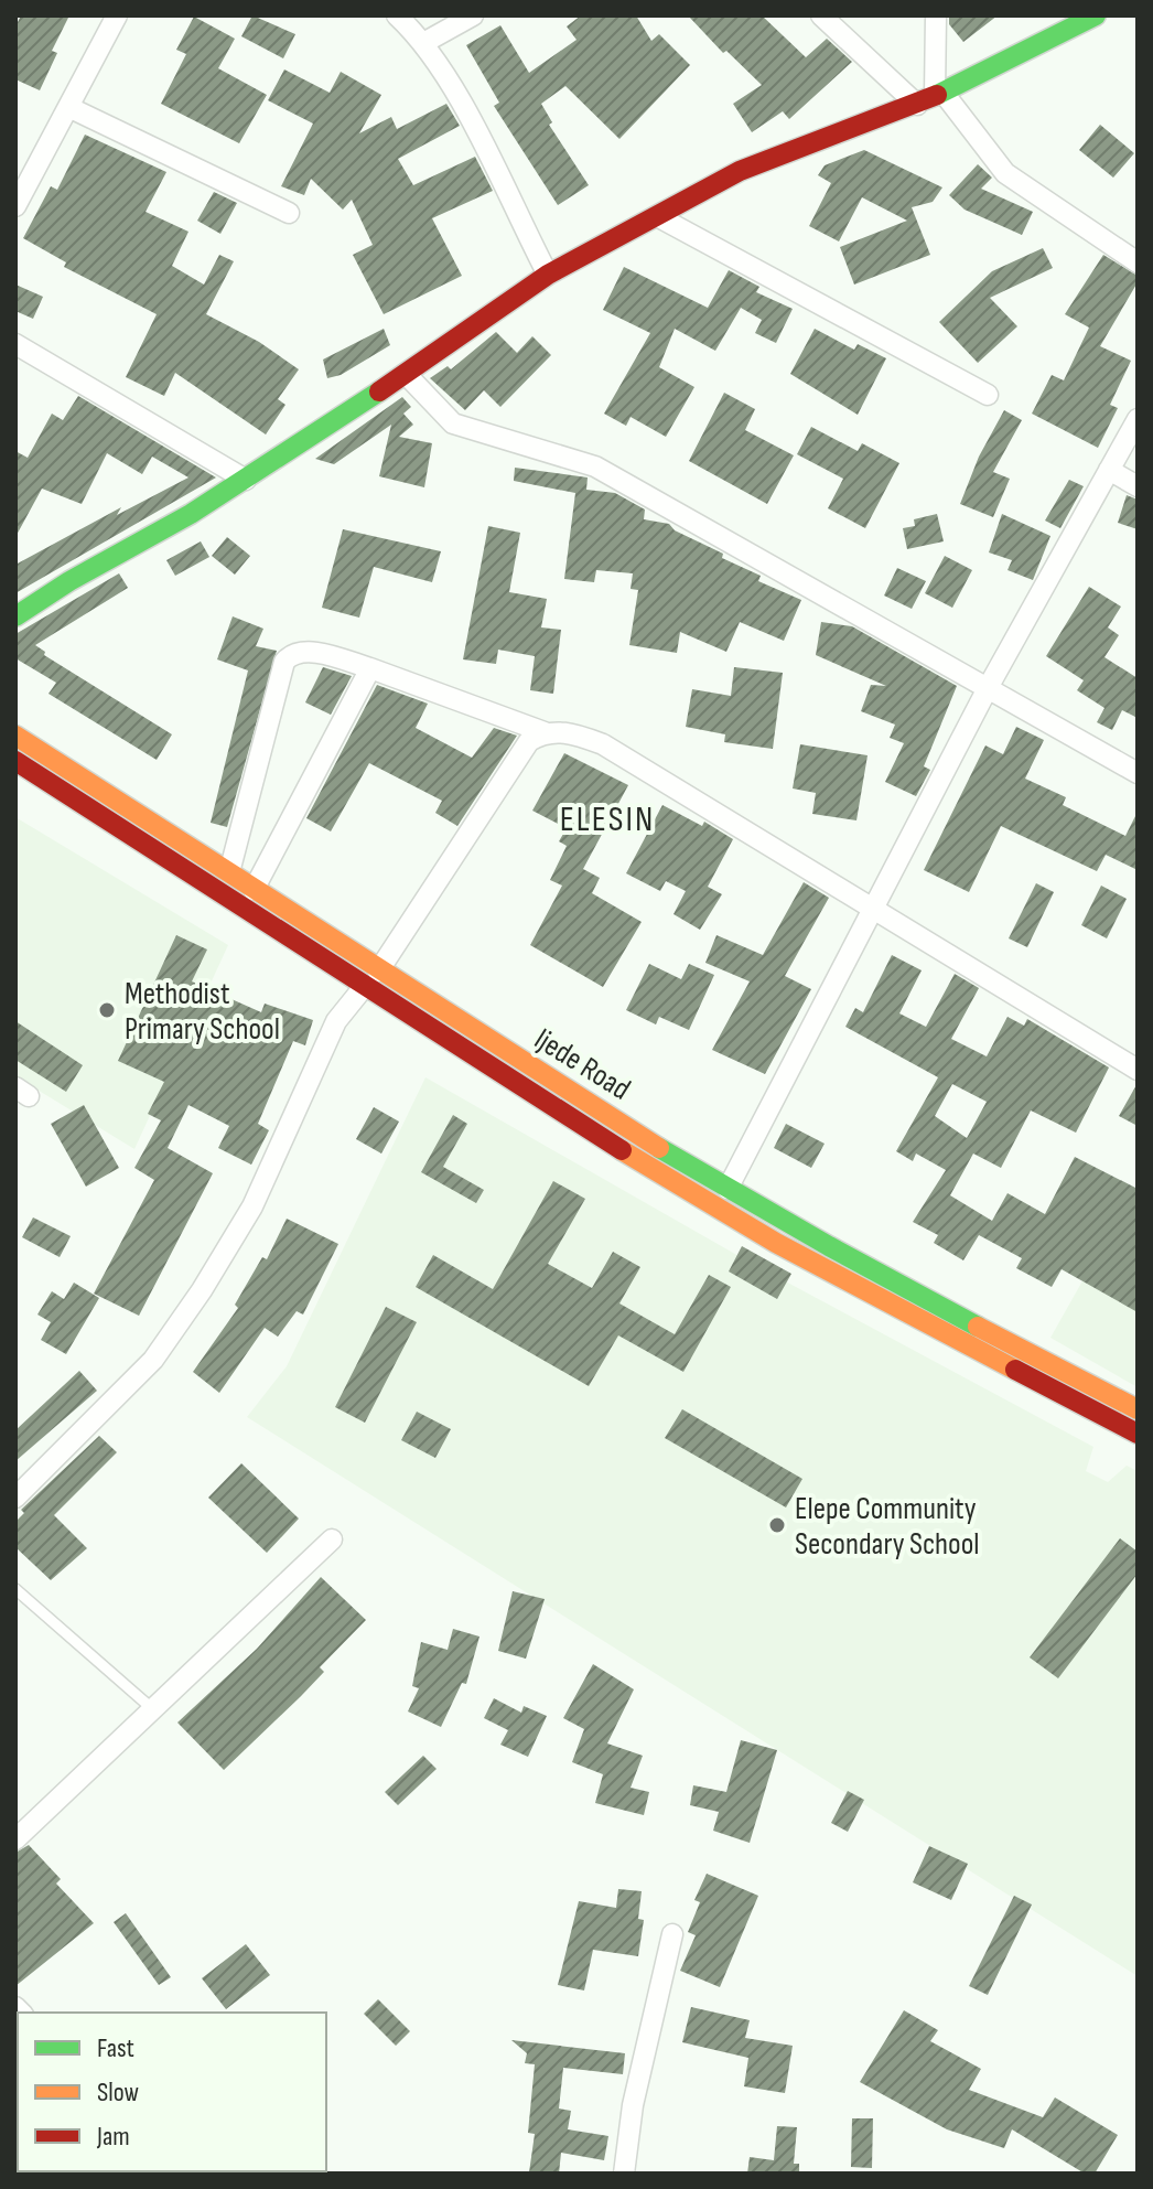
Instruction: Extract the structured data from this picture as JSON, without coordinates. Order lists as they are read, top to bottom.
{
  "streets": {
    "main road": ["Ijede Road"]
  },
  "districts": ["ELESIN"],
  "places": ["Methodist Primary School", "Elepe Community Secondary School"],
  "legend": ["Fast", "Slow", "Jam"]
}
